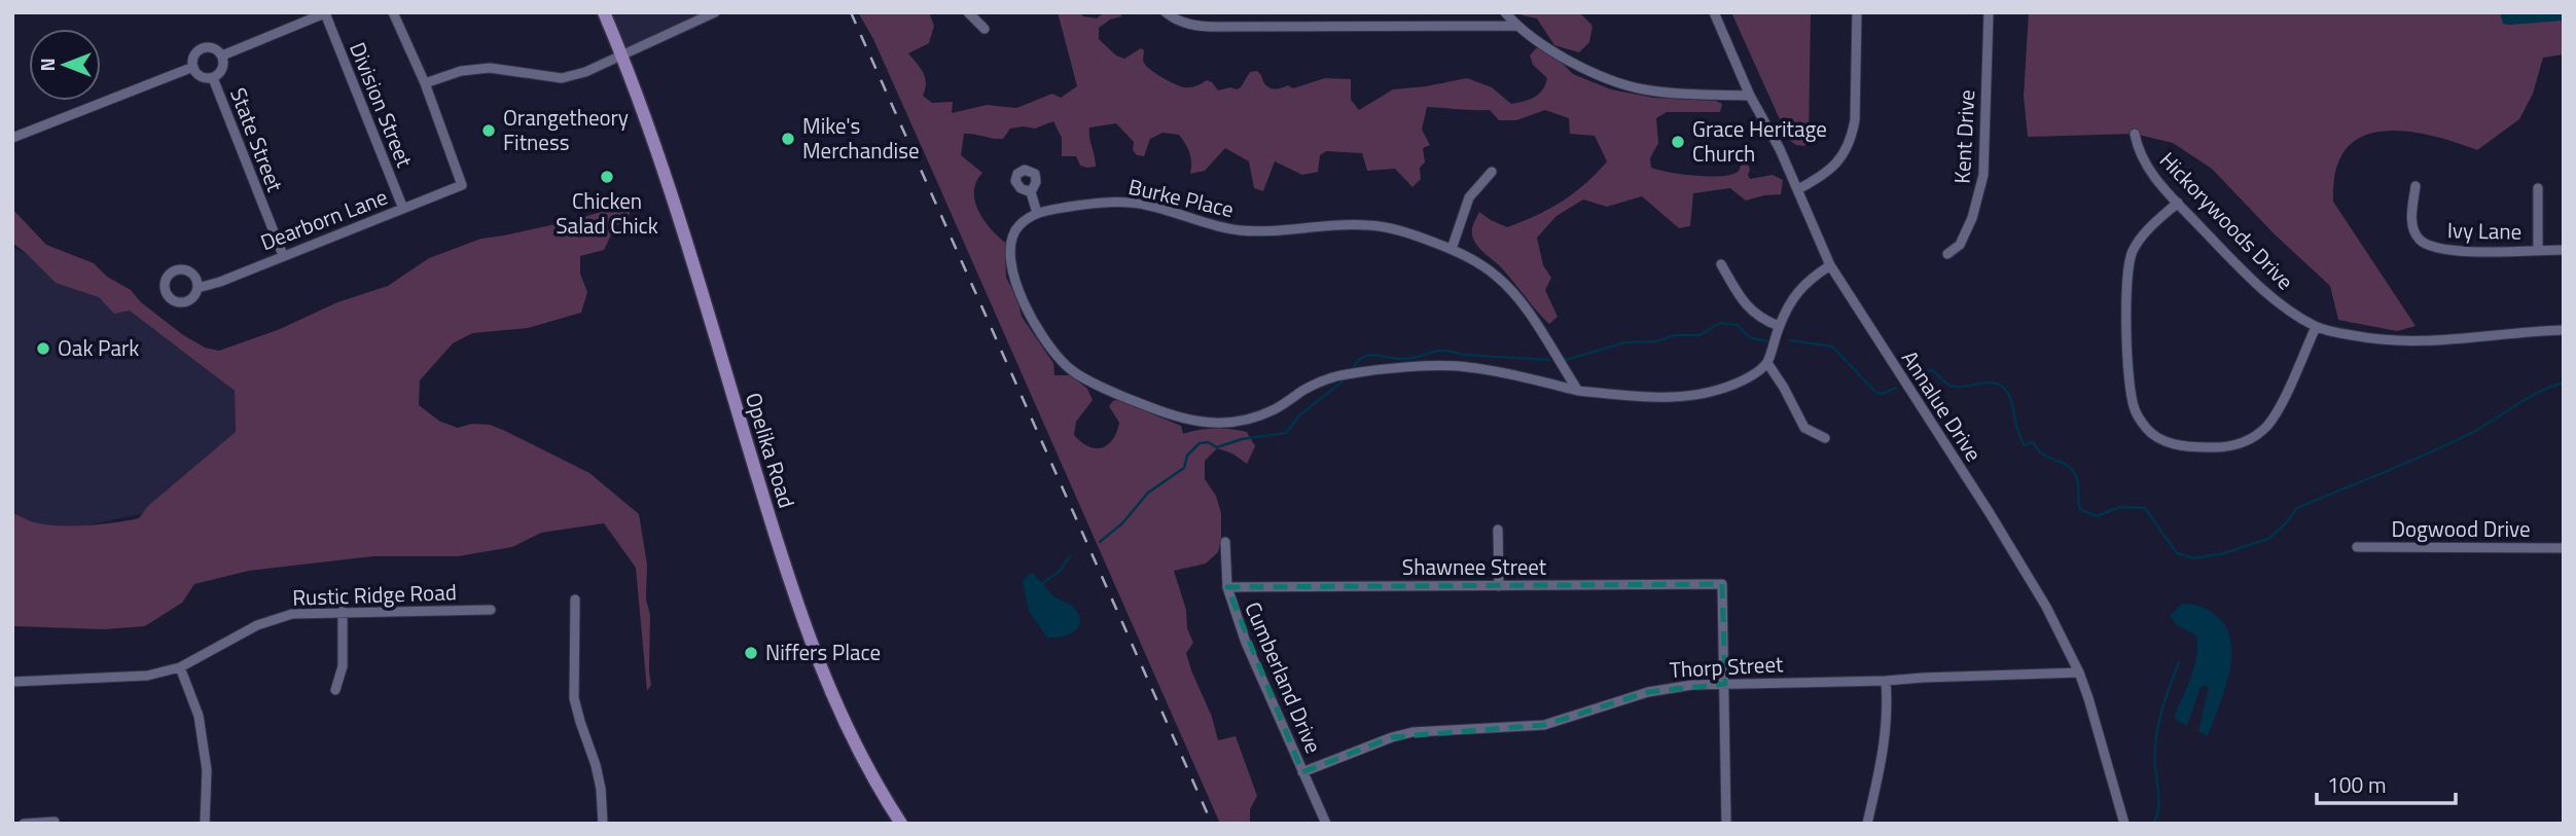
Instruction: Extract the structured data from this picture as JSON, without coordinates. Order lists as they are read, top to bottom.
{
  "streets": {
    "main road": ["Opelika Road"],
    "street": [
      "Division Street",
      "Kent Drive",
      "State Street",
      "Burke Place",
      "Dearborn Lane",
      "Hickorywoods Drive",
      "Ivy Lane",
      "Annalue Drive",
      "Dogwood Drive",
      "Shawnee Street",
      "Rustic Ridge Road",
      "Thorp Street",
      "Cumberland Drive"
    ]
  },
  "crossings": [
    ["Division Street", "Dearborn Lane"],
    ["State Street", "Dearborn Lane"],
    ["Annalue Drive", "Thorp Street"],
    ["Shawnee Street", "Thorp Street"],
    ["Shawnee Street", "Cumberland Drive"],
    ["Thorp Street", "Cumberland Drive"]
  ],
  "places": [
    "Orangetheory Fitness",
    "Mike's Merchandise",
    "Grace Heritage Church",
    "Chicken Salad Chick",
    "Oak Park",
    "Niffers Place"
  ],
  "scale_bar": "100 m",
  "north": "left"
}
